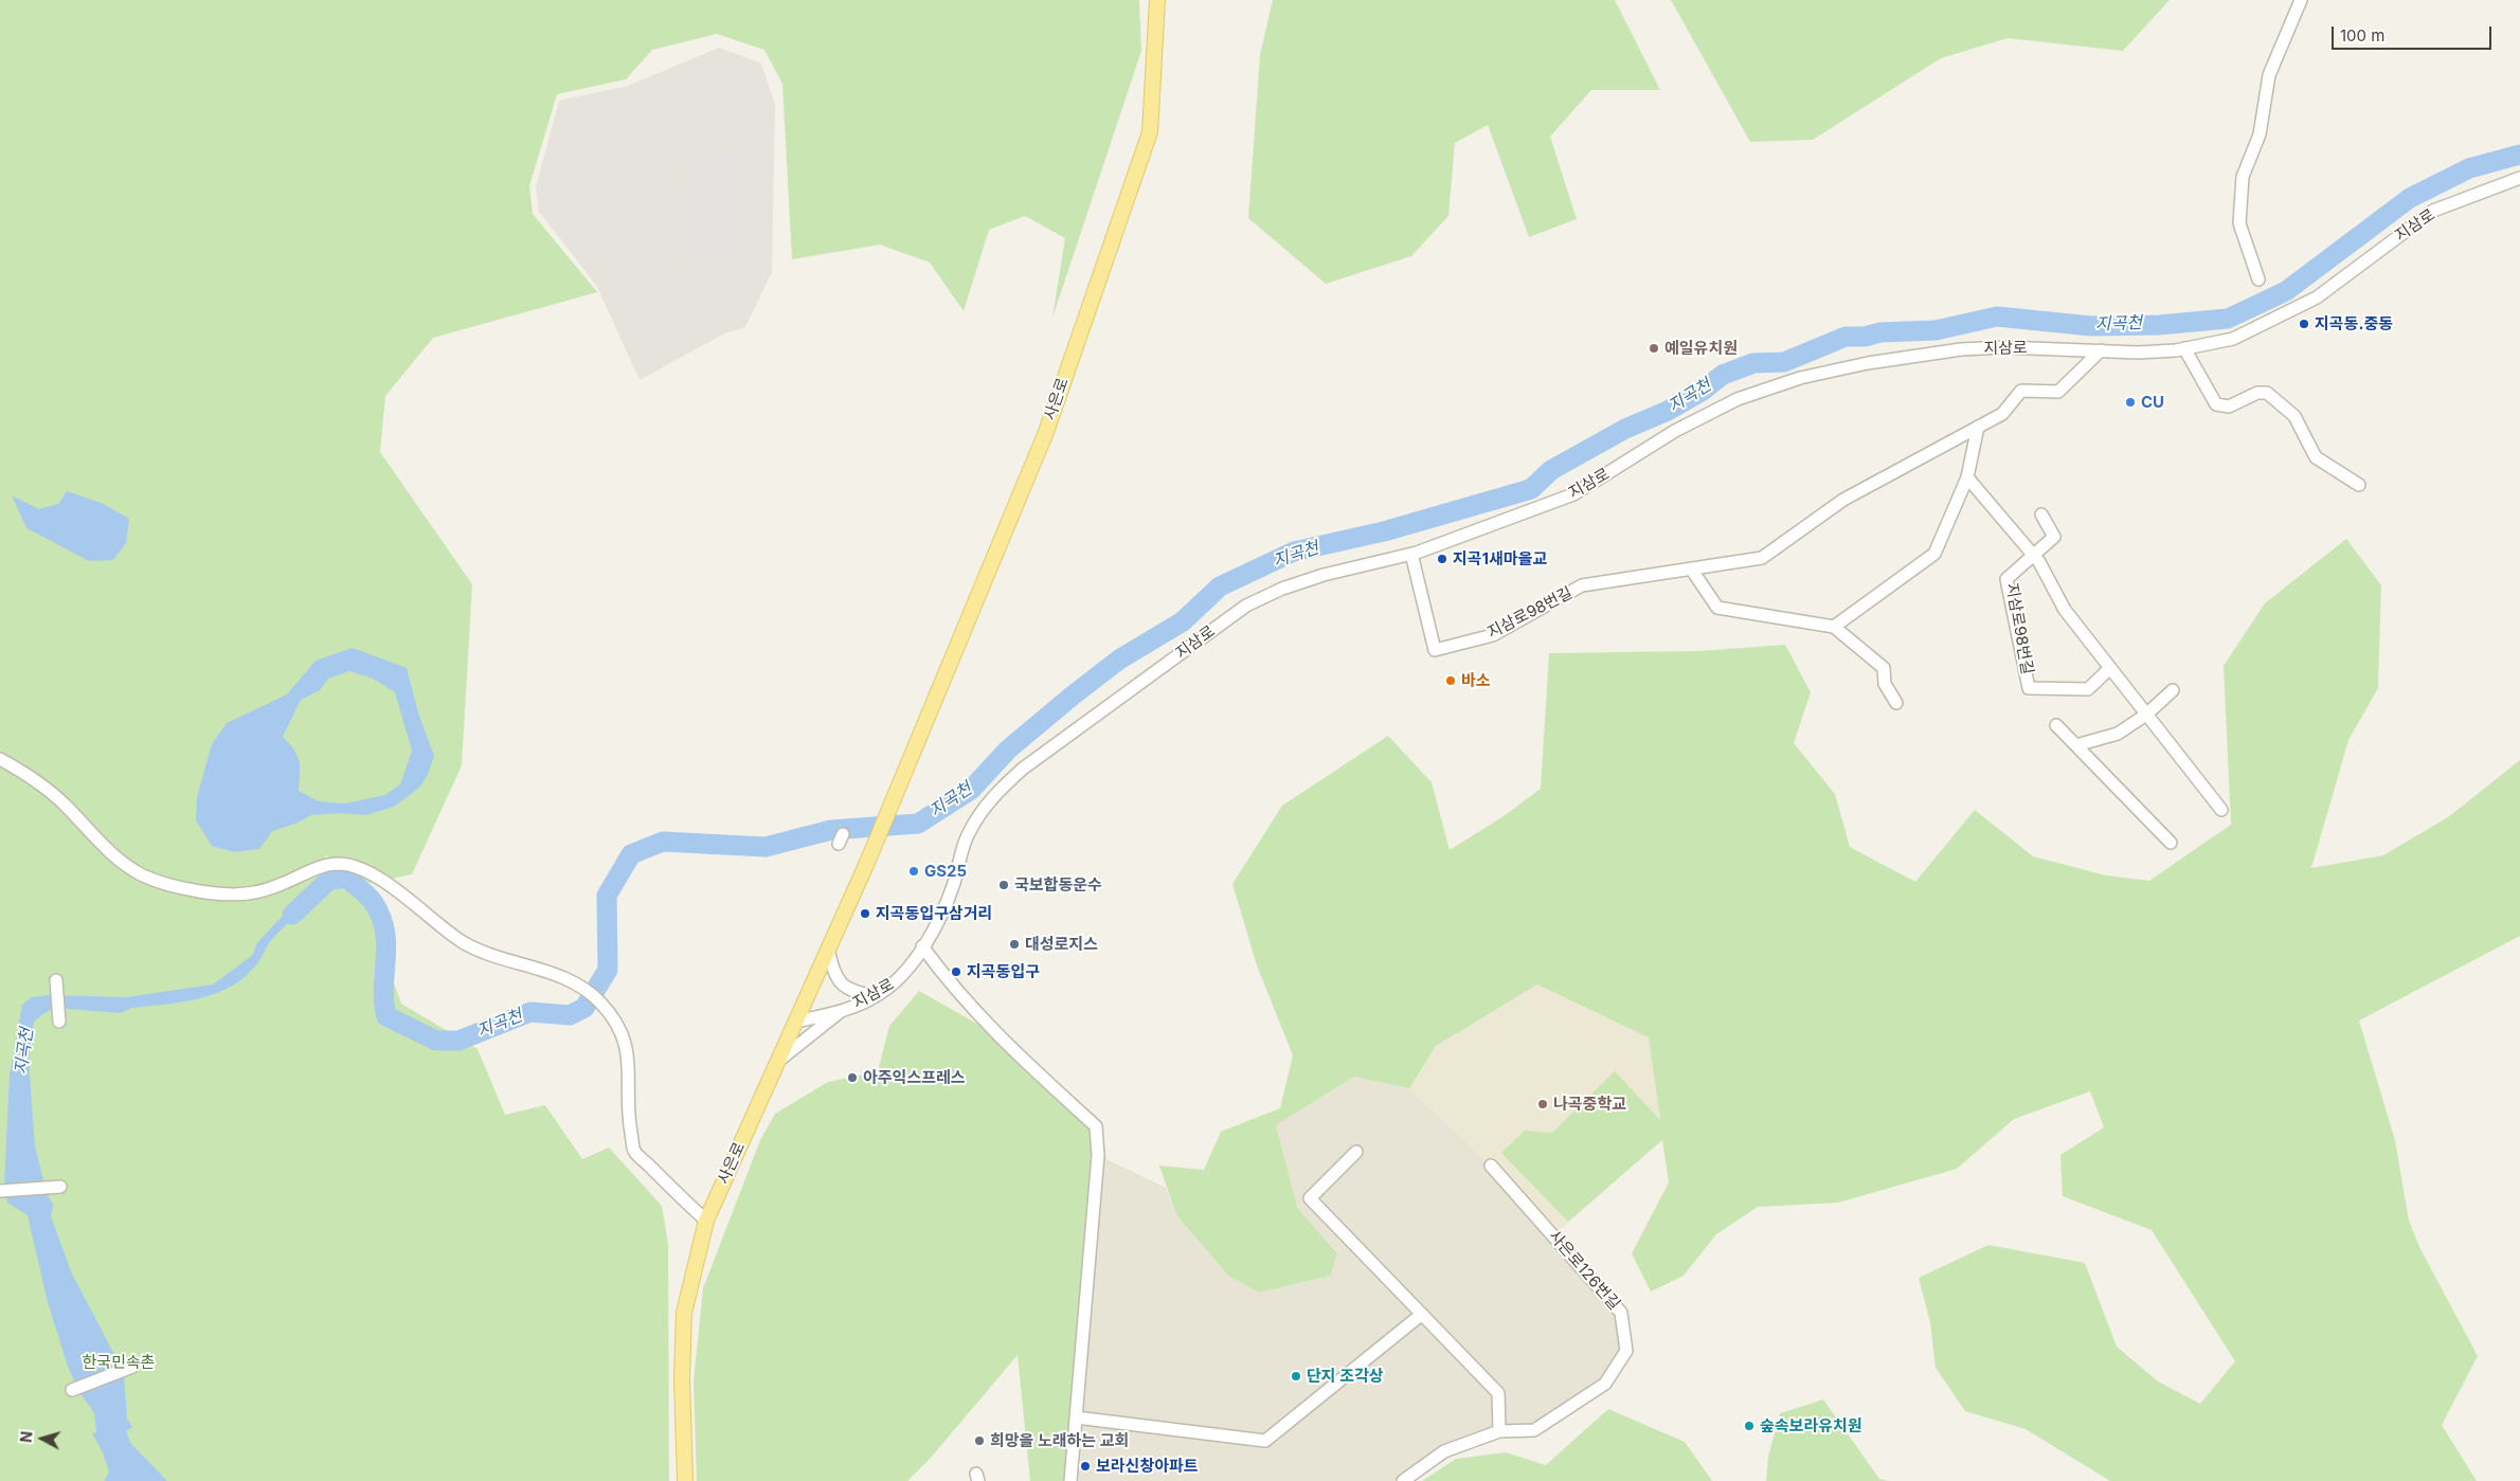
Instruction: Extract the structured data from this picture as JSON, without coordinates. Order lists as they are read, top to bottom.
{
  "streets": {
    "main road": ["사은로"],
    "street": ["지삼로", "지삼로98번길", "사은로126번길"]
  },
  "crossings": [
    ["지삼로", "사은로"],
    ["지삼로", "지삼로98번길"]
  ],
  "water": ["지곡천"],
  "parks": ["한국민속촌"],
  "places": [
    "지곡동.중동",
    "예일유치원",
    "CU",
    "지곡1새마을교",
    "바소",
    "GS25",
    "국보합동운수",
    "지곡동입구삼거리",
    "대성로지스",
    "지곡동입구",
    "아주익스프레스",
    "나곡중학교",
    "단지 조각상",
    "숲속보라유치원",
    "희망을 노래하는 교회",
    "보라신창아파트"
  ],
  "scale_bar": "100 m",
  "north": "left"
}
